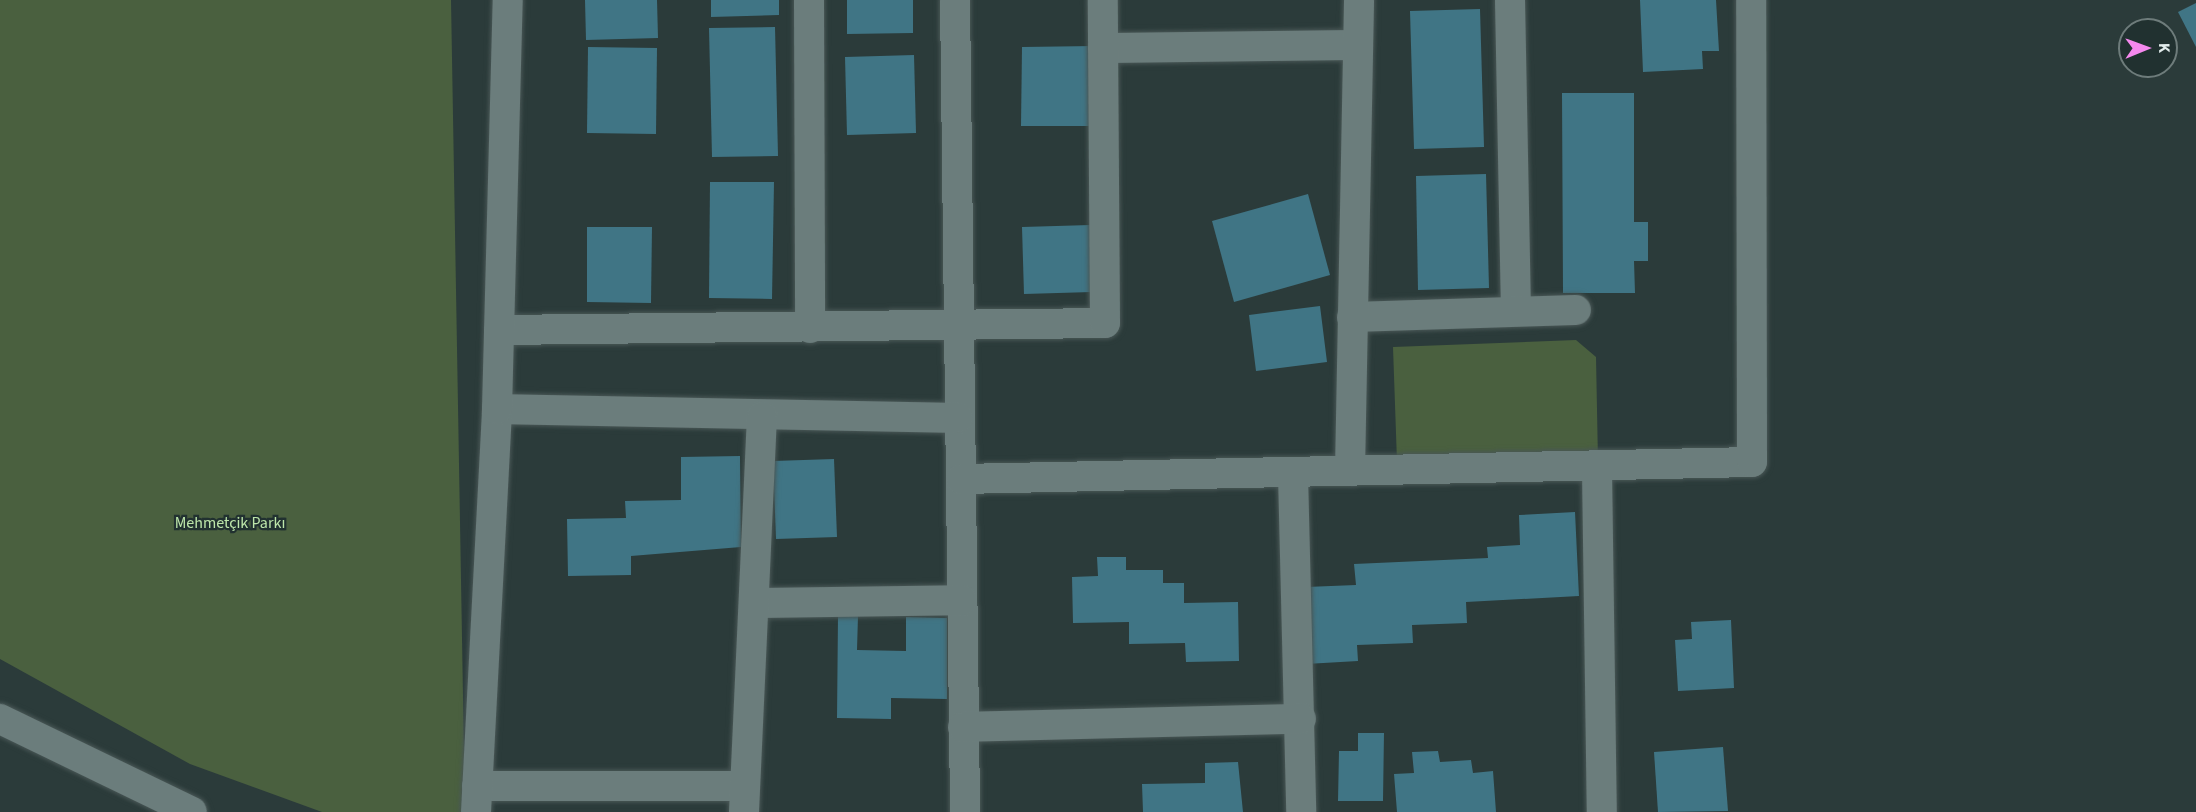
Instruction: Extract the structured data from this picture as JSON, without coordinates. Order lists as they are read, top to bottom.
{
  "parks": ["Mehmetçik Parkı"],
  "north": "right"
}
